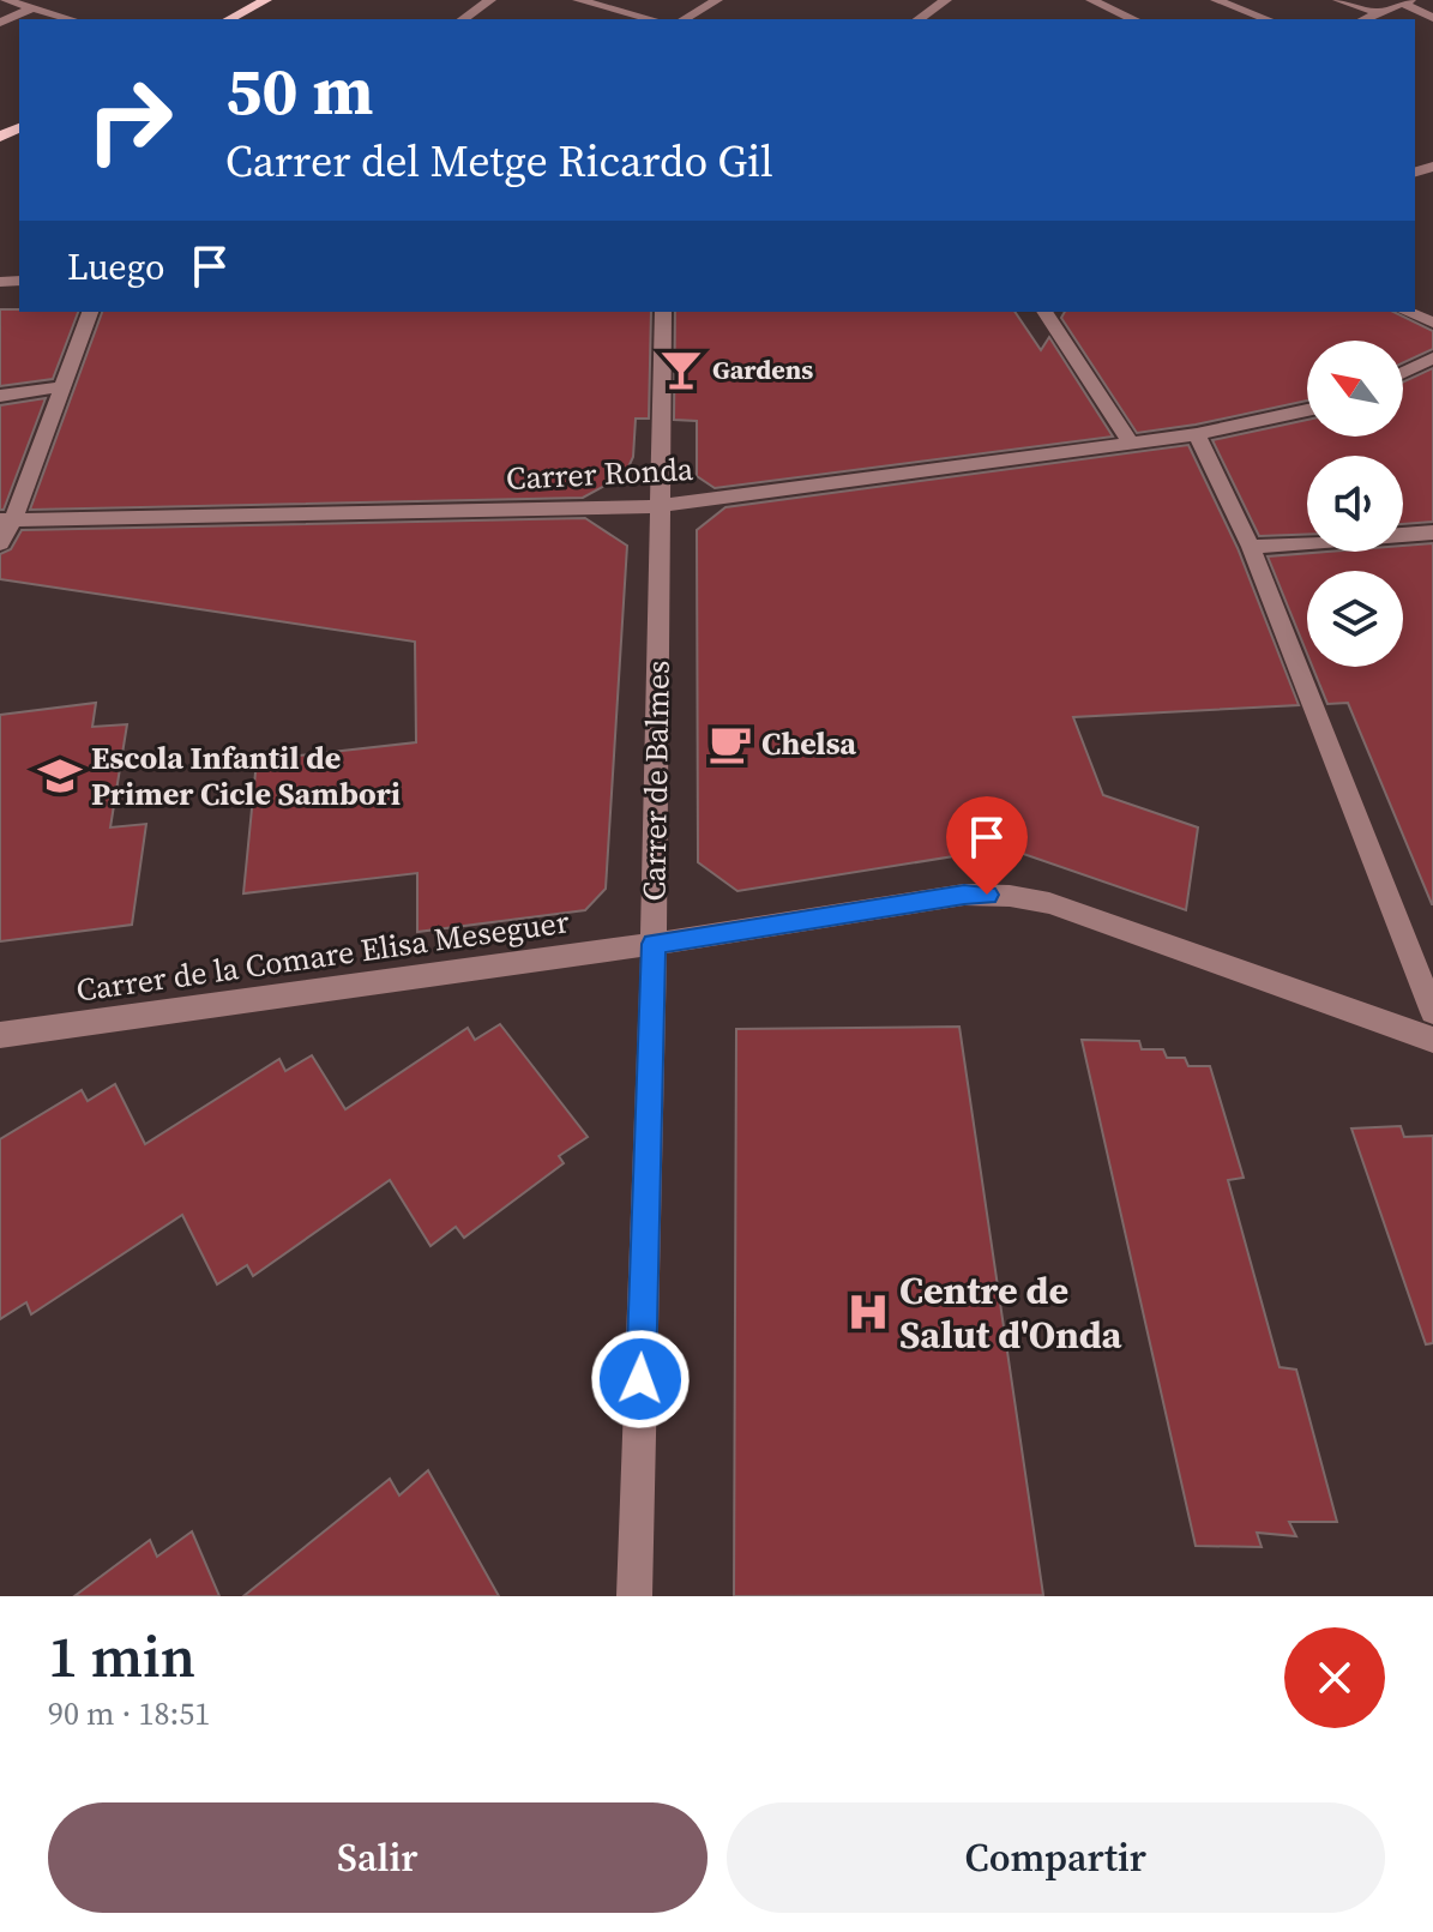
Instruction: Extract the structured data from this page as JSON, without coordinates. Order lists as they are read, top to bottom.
{
  "streets": {
    "street": ["Carrer Ronda", "Carrer de Balmes", "Carrer de la Comare Elisa Meseguer"]
  },
  "crossings": [
    ["Carrer Ronda", "Carrer de Balmes"],
    ["Carrer de Balmes", "Carrer de la Comare Elisa Meseguer"]
  ],
  "places": {
    "bar": ["Gardens"],
    "cafe": ["Chelsa"],
    "school or university": ["Escola Infantil de Primer Cicle Sambori"],
    "hospital": ["Centre de Salut d'Onda"]
  },
  "north": "top left",
  "page": {
    "turn": ["50 m", "Carrer del Metge Ricardo Gil"],
    "then": "Luego",
    "heading": ["1 min", "90 m · 18:51"],
    "buttons": ["Salir", "Compartir"]
  }
}
